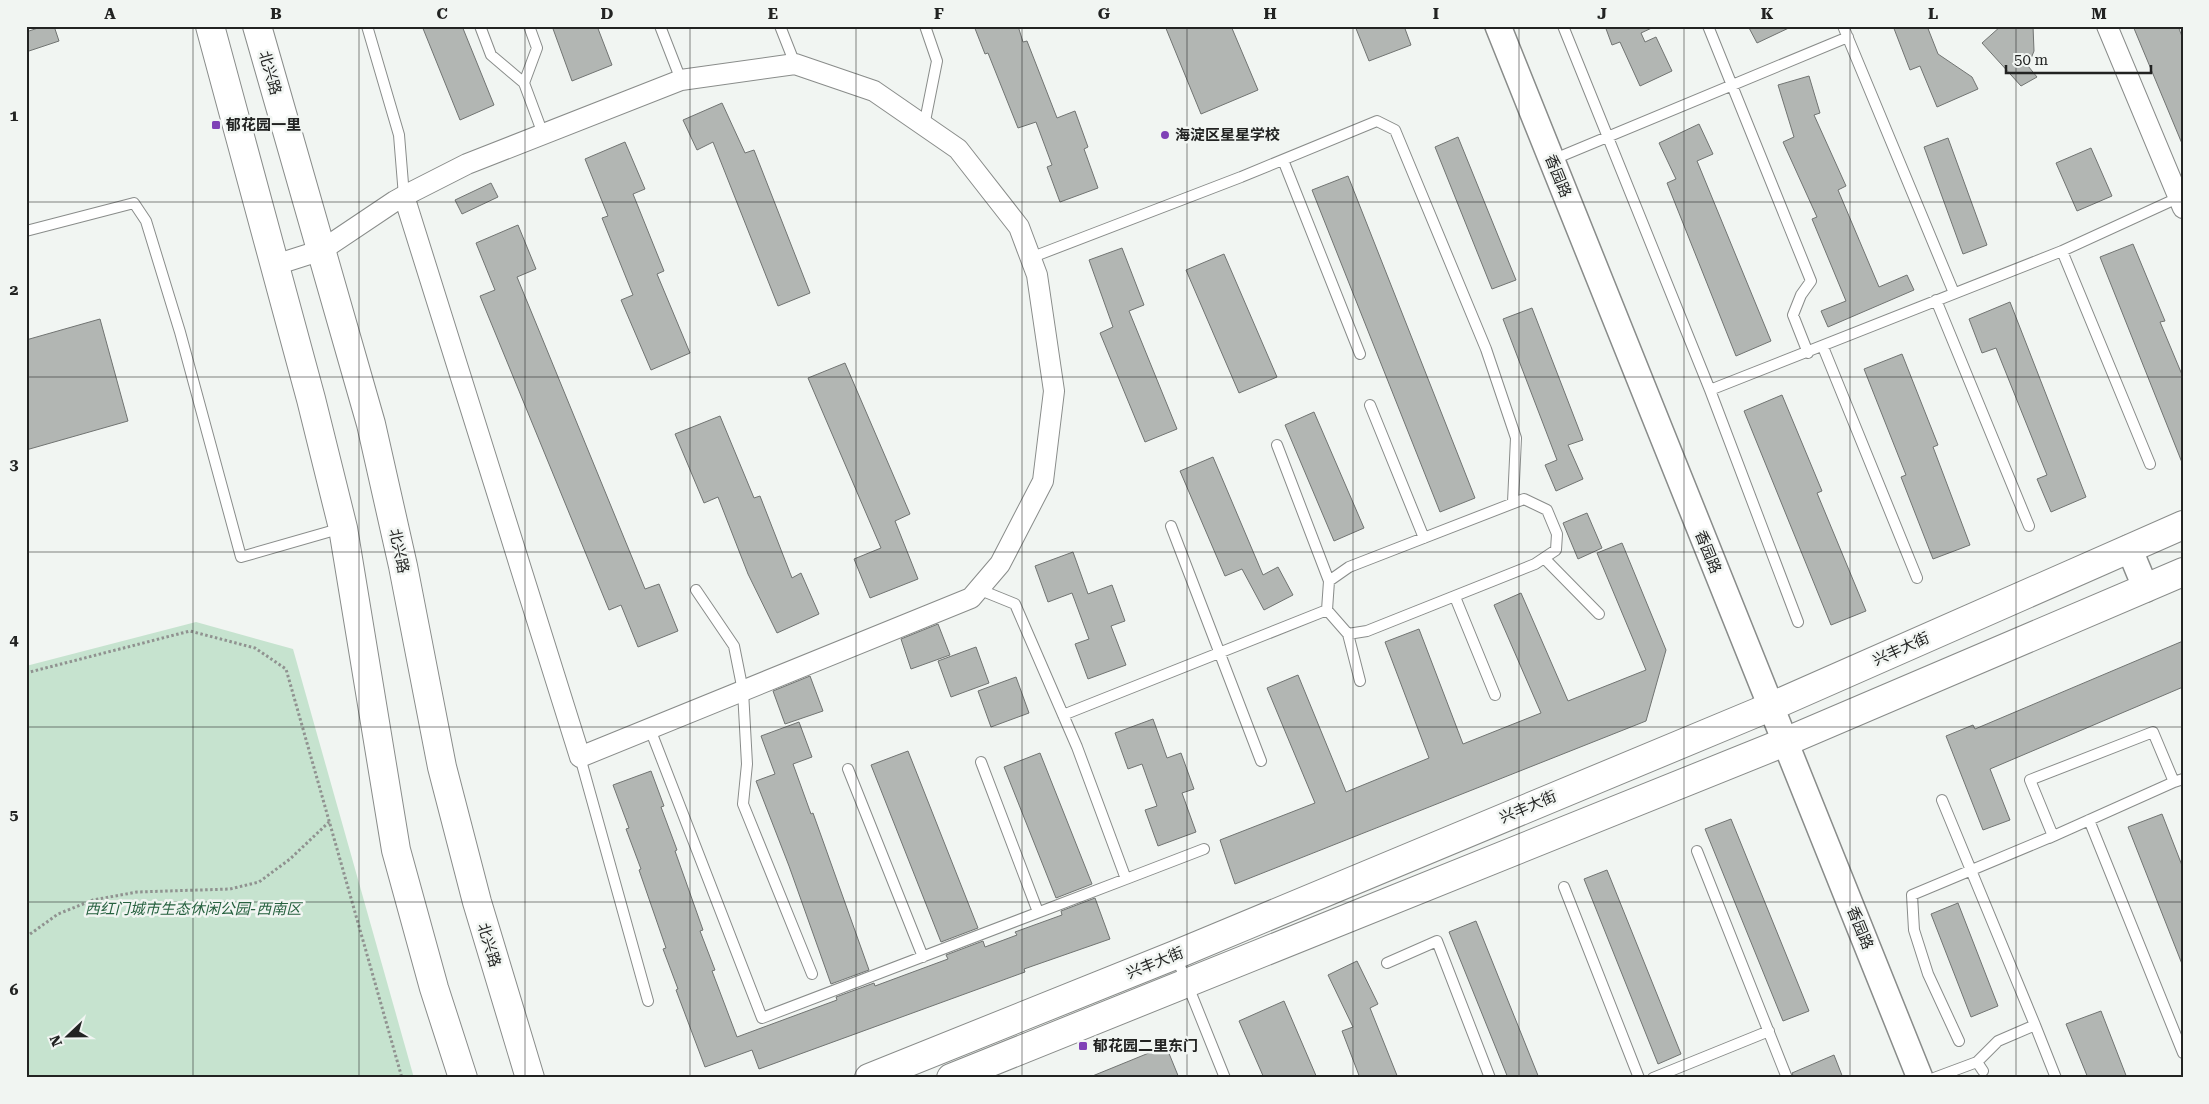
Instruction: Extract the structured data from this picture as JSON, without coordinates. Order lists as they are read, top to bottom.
{
  "streets": {
    "main road": ["北兴路", "兴丰大街"],
    "street": ["香园路"]
  },
  "crossings": [
    ["香园路", "兴丰大街"]
  ],
  "parks": ["西红门城市生态休闲公园-西南区"],
  "places": {
    "transit": ["郁花园一里", "郁花园二里东门"],
    "other": ["海淀区星星学校"]
  },
  "scale_bar": "50 m",
  "north": "left",
  "grid": {
    "columns": [
      "A",
      "B",
      "C",
      "D",
      "E",
      "F",
      "G",
      "H",
      "I",
      "J",
      "K",
      "L",
      "M"
    ],
    "rows": [
      "1",
      "2",
      "3",
      "4",
      "5",
      "6"
    ]
  }
}
